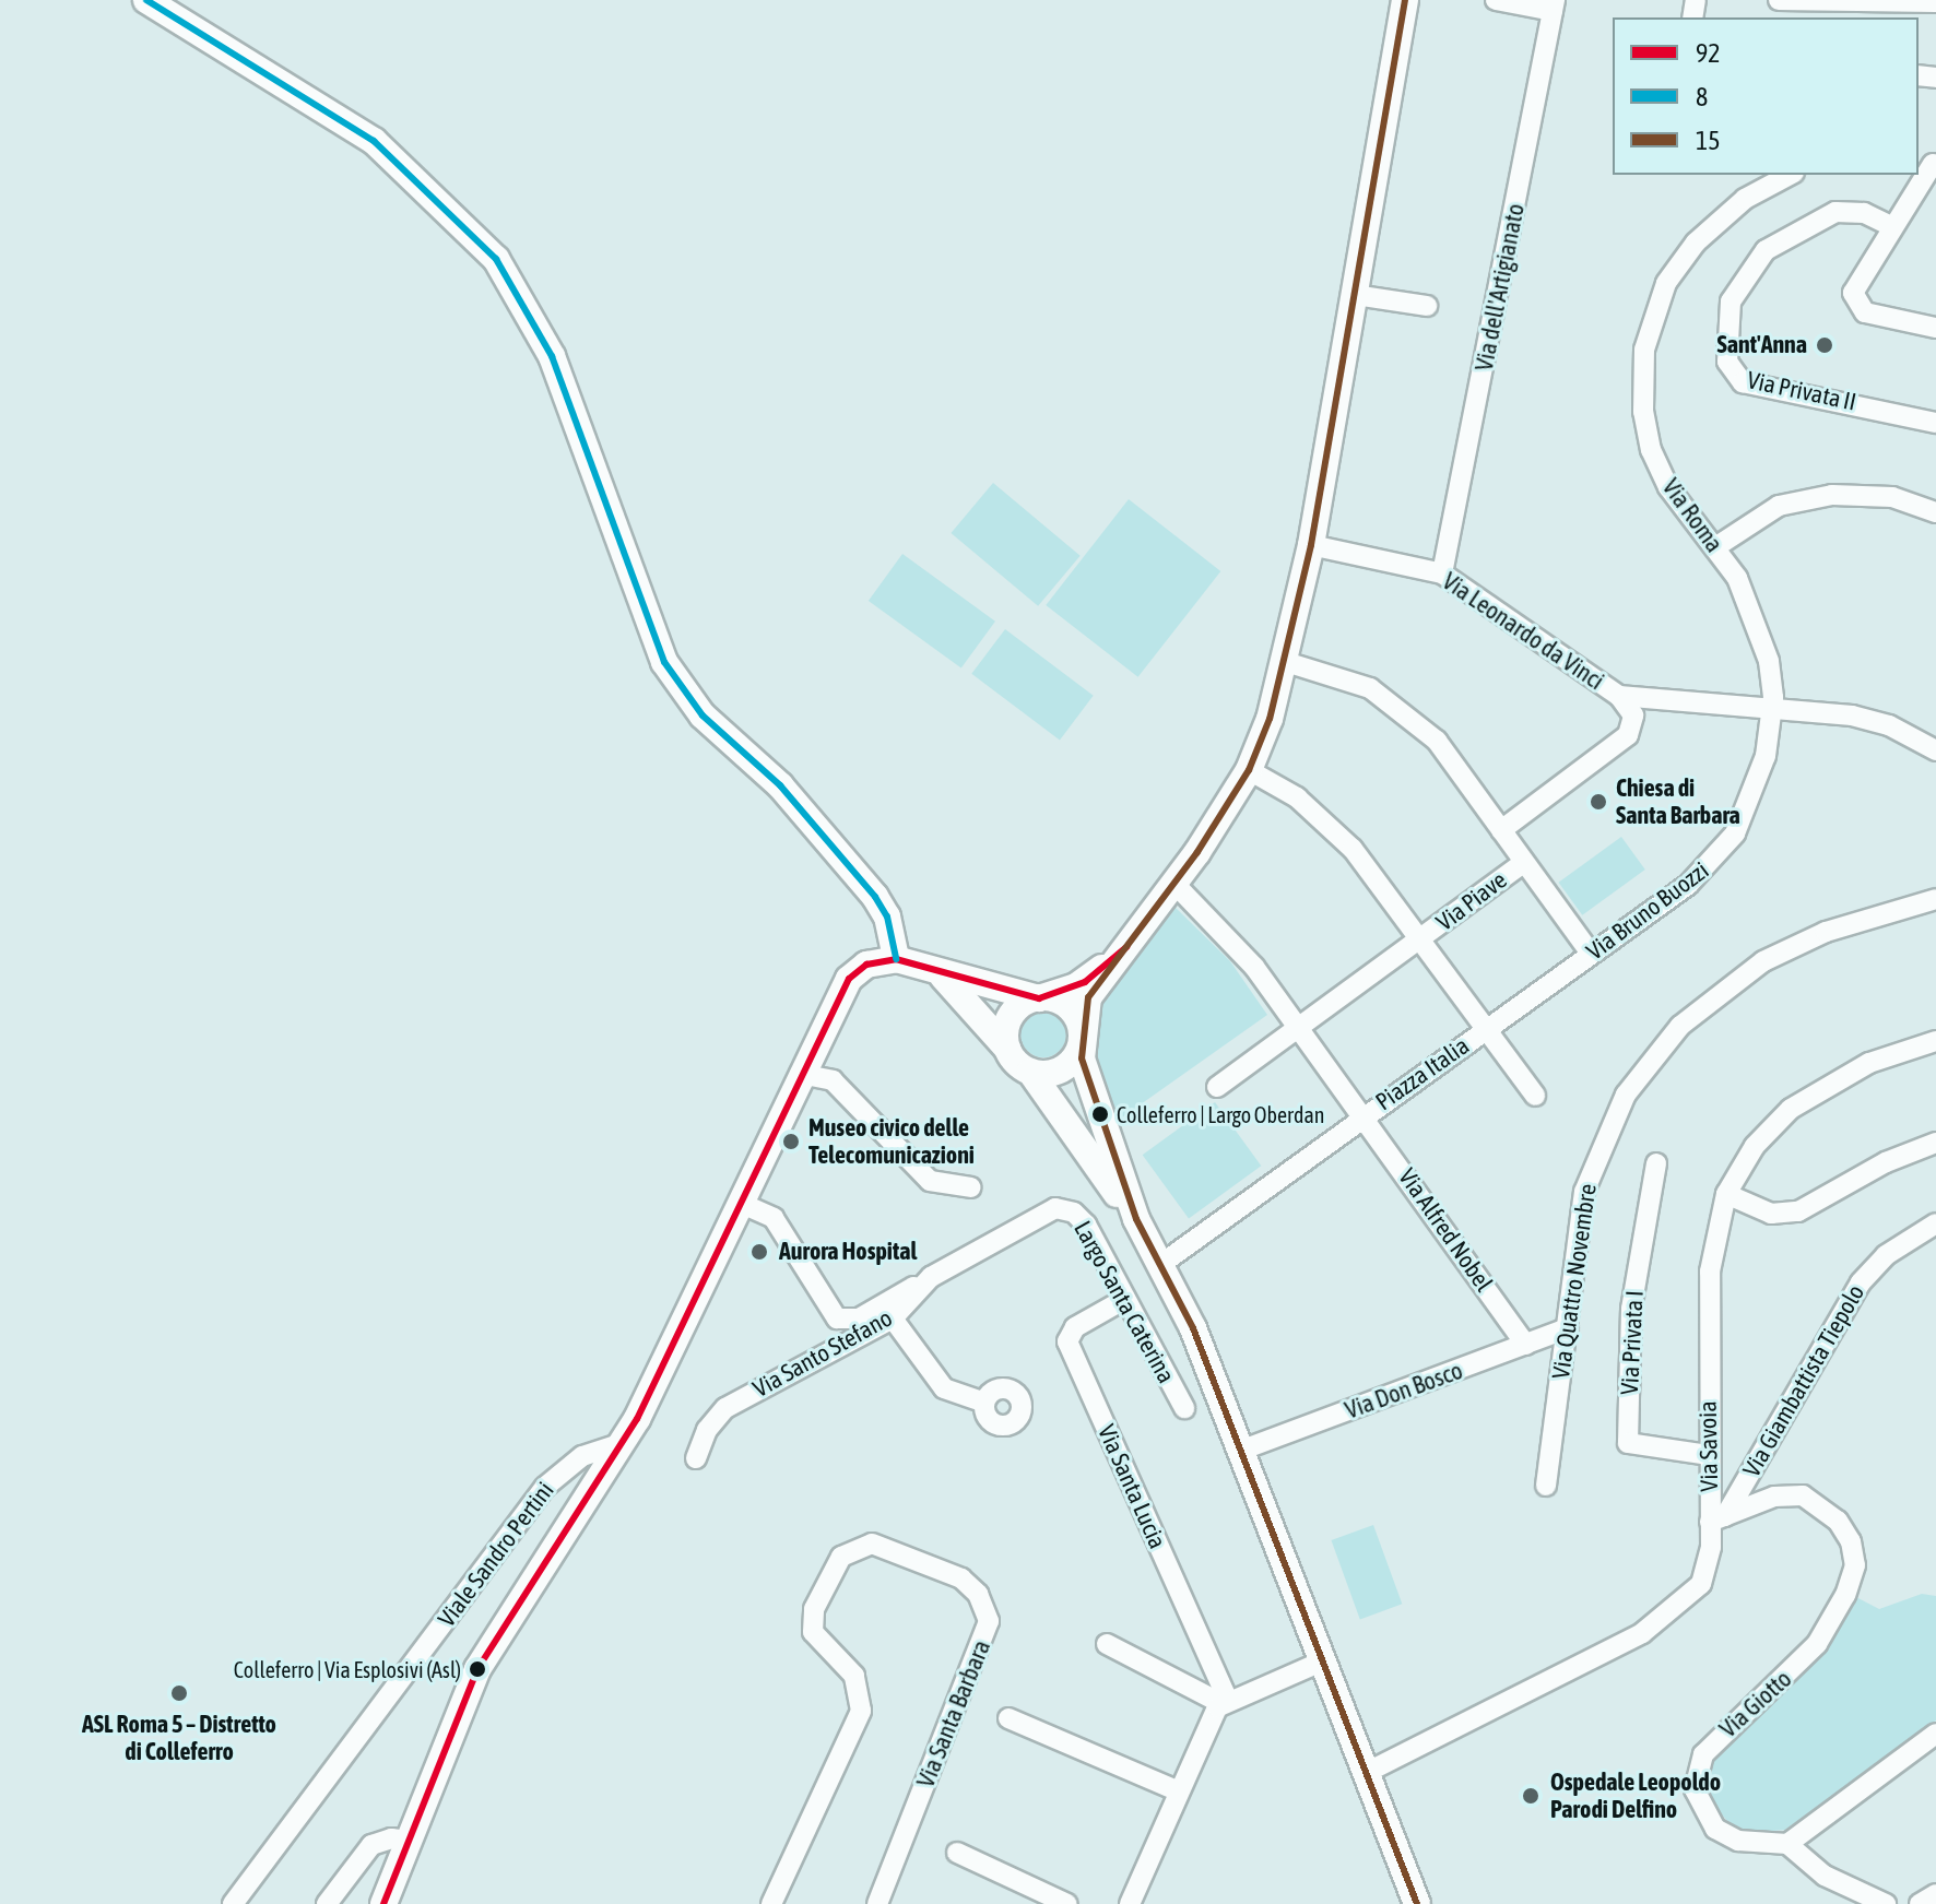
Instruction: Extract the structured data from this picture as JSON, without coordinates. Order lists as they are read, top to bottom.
{
  "streets": {
    "street": [
      "Via dell'Artigianato",
      "Via Privata II",
      "Via Roma",
      "Via Leonardo da Vinci",
      "Via Piave",
      "Via Bruno Buozzi",
      "Piazza Italia",
      "Via Alfred Nobel",
      "Via Quattro Novembre",
      "Largo Santa Caterina",
      "Via Privata I",
      "Via Santo Stefano",
      "Via Giambattista Tiepolo",
      "Via Don Bosco",
      "Via Savoia",
      "Via Santa Lucia",
      "Viale Sandro Pertini",
      "Via Giotto",
      "Via Santa Barbara"
    ]
  },
  "crossings": [
    ["Via dell'Artigianato", "Via Leonardo da Vinci"],
    ["Via Roma", "Via Leonardo da Vinci"],
    ["Via Roma", "Via Bruno Buozzi"],
    ["Via Leonardo da Vinci", "Via Bruno Buozzi"],
    ["Via Piave", "Piazza Italia"],
    ["Via Bruno Buozzi", "Piazza Italia"],
    ["Piazza Italia", "Via Alfred Nobel"],
    ["Via Alfred Nobel", "Via Don Bosco"],
    ["Via Quattro Novembre", "Via Don Bosco"],
    ["Largo Santa Caterina", "Via Santo Stefano"],
    ["Largo Santa Caterina", "Via Santa Lucia"],
    ["Via Privata I", "Via Savoia"],
    ["Via Giambattista Tiepolo", "Via Savoia"],
    ["Via Giambattista Tiepolo", "Via Giotto"],
    ["Via Savoia", "Via Giotto"]
  ],
  "places": [
    "Sant'Anna",
    "Chiesa di Santa Barbara",
    "Colleferro | Largo Oberdan",
    "Museo civico delle Telecomunicazioni",
    "Aurora Hospital",
    "Colleferro | Via Esplosivi (Asl)",
    "ASL Roma 5 – Distretto di Colleferro",
    "Ospedale Leopoldo Parodi Delfino"
  ],
  "lines": ["transit line 8", "transit line 15", "transit line 92"],
  "legend": ["92", "8", "15"]
}
